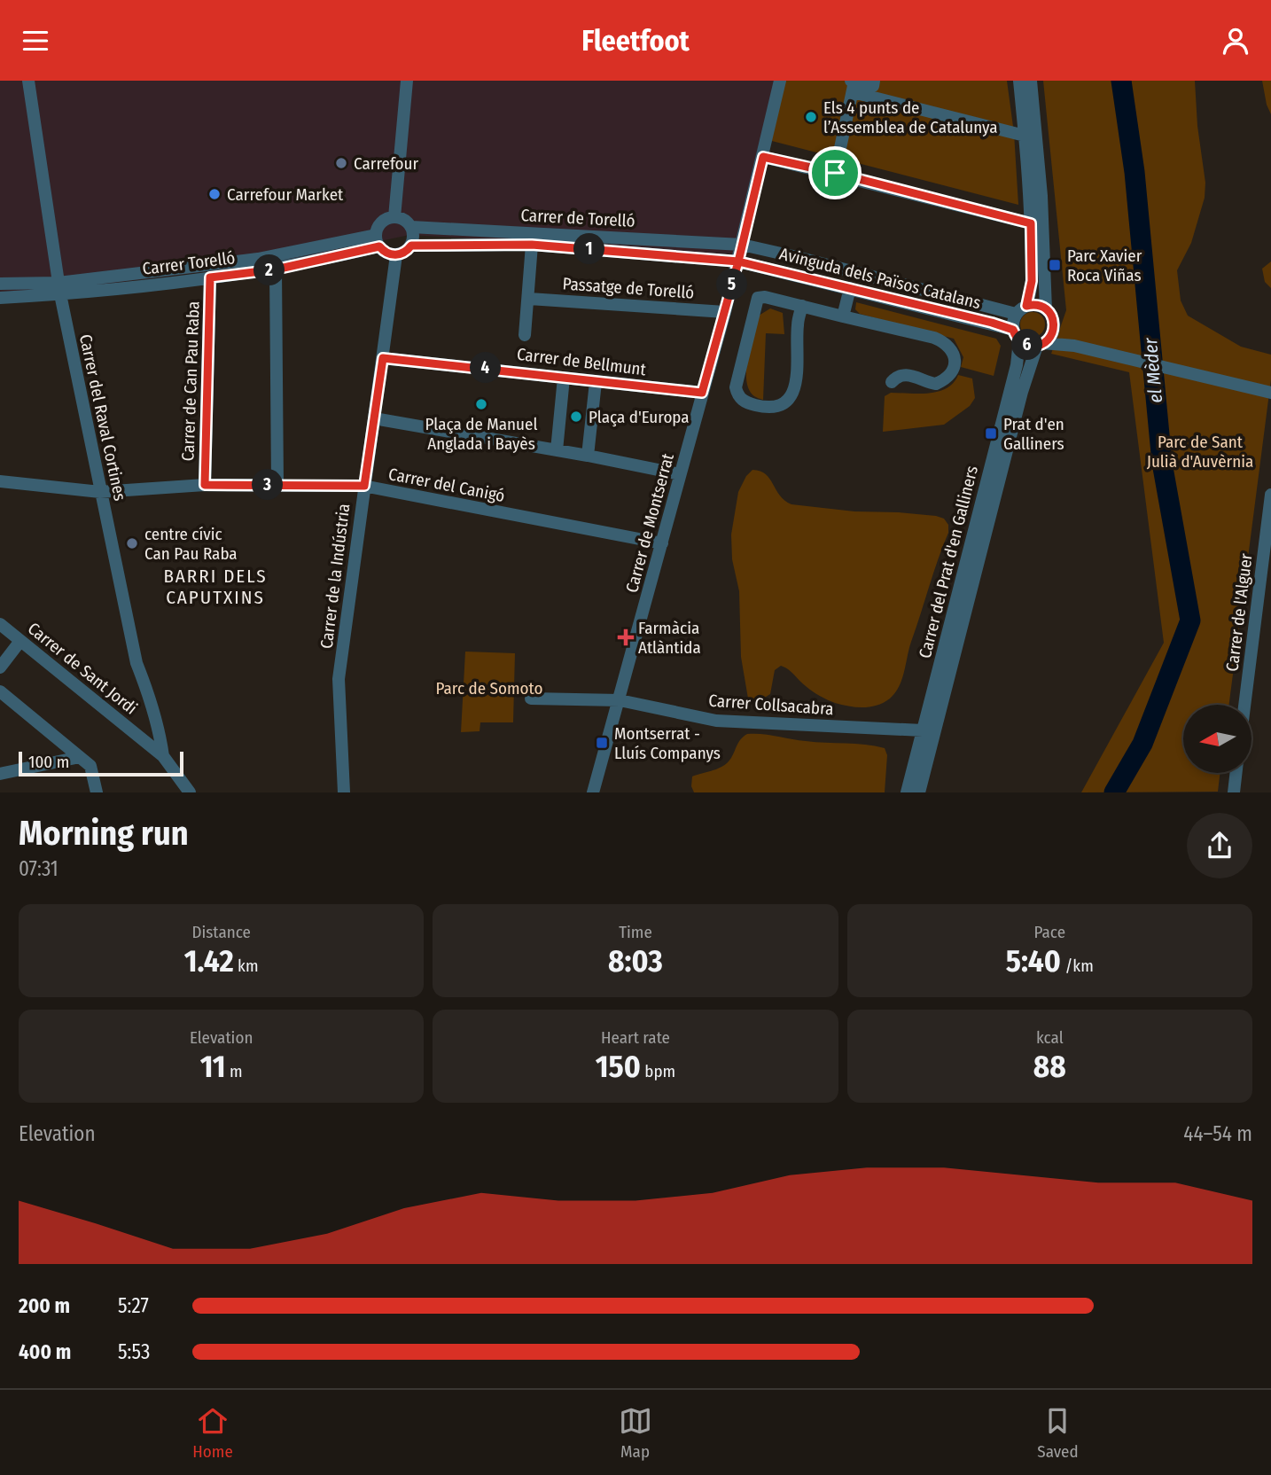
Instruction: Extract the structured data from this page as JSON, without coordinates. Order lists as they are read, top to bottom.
{
  "streets": {
    "street": [
      "Carrer de Torelló",
      "Carrer Torelló",
      "Avinguda dels Països Catalans",
      "Passatge de Torelló",
      "Carrer de Bellmunt",
      "Carrer de Can Pau Raba",
      "Carrer del Raval Cortines",
      "Carrer del Canigó",
      "Carrer de Montserrat",
      "Carrer del Prat d'en Galliners",
      "Carrer de la Indústria",
      "Carrer de l'Alguer",
      "Carrer de Sant Jordi",
      "Carrer Collsacabra"
    ]
  },
  "crossings": [
    ["Carrer de Torelló", "Carrer Torelló"],
    ["Carrer de Torelló", "Avinguda dels Països Catalans"],
    ["Carrer de Torelló", "Carrer de Montserrat"],
    ["Carrer de Torelló", "Carrer de la Indústria"],
    ["Carrer Torelló", "Carrer de Can Pau Raba"],
    ["Carrer Torelló", "Carrer del Raval Cortines"],
    ["Carrer Torelló", "Carrer de la Indústria"],
    ["Avinguda dels Països Catalans", "Carrer de Montserrat"],
    ["Avinguda dels Països Catalans", "Carrer del Prat d'en Galliners"],
    ["Passatge de Torelló", "Carrer de Montserrat"],
    ["Carrer de Bellmunt", "Carrer de Montserrat"],
    ["Carrer de Bellmunt", "Carrer de la Indústria"],
    ["Carrer de Can Pau Raba", "Carrer del Canigó"],
    ["Carrer del Raval Cortines", "Carrer del Canigó"],
    ["Carrer del Raval Cortines", "Carrer de Sant Jordi"],
    ["Carrer del Canigó", "Carrer de Montserrat"],
    ["Carrer del Canigó", "Carrer de la Indústria"],
    ["Carrer de Montserrat", "Carrer Collsacabra"],
    ["Carrer del Prat d'en Galliners", "Carrer Collsacabra"]
  ],
  "districts": ["BARRI DELS CAPUTXINS"],
  "water": ["el Mèder"],
  "parks": ["Parc de Sant Julià d'Auvèrnia", "Parc de Somoto"],
  "places": {
    "other": [
      "Els 4 punts de l’Assemblea de Catalunya",
      "Carrefour",
      "Carrefour Market",
      "Plaça de Manuel Anglada i Bayès",
      "Plaça d'Europa",
      "centre cívic Can Pau Raba"
    ],
    "transit": ["Parc Xavier Roca Viñas", "Prat d'en Galliners", "Montserrat - Lluís Companys"],
    "health": ["Farmàcia Atlàntida"]
  },
  "scale_bar": "100 m",
  "north": "left",
  "page": {
    "header": "Fleetfoot",
    "pins": [
      "1",
      "2",
      "5",
      "6",
      "4",
      "3"
    ],
    "scale": "100 m",
    "heading": ["Morning run", "07:31"],
    "stats": [
      ["Distance", "1.42 km"],
      ["Time", "8:03"],
      ["Pace", "5:40 /km"],
      ["Elevation", "11 m"],
      ["Heart rate", "150 bpm"],
      ["kcal", "88"]
    ],
    "chart": ["Elevation", "44–54 m"],
    "list": [
      {
        "name": "200 m",
        "note": "5:27"
      },
      {
        "name": "400 m",
        "note": "5:53"
      }
    ],
    "tabs": ["Home", "Map", "Saved"]
  }
}
